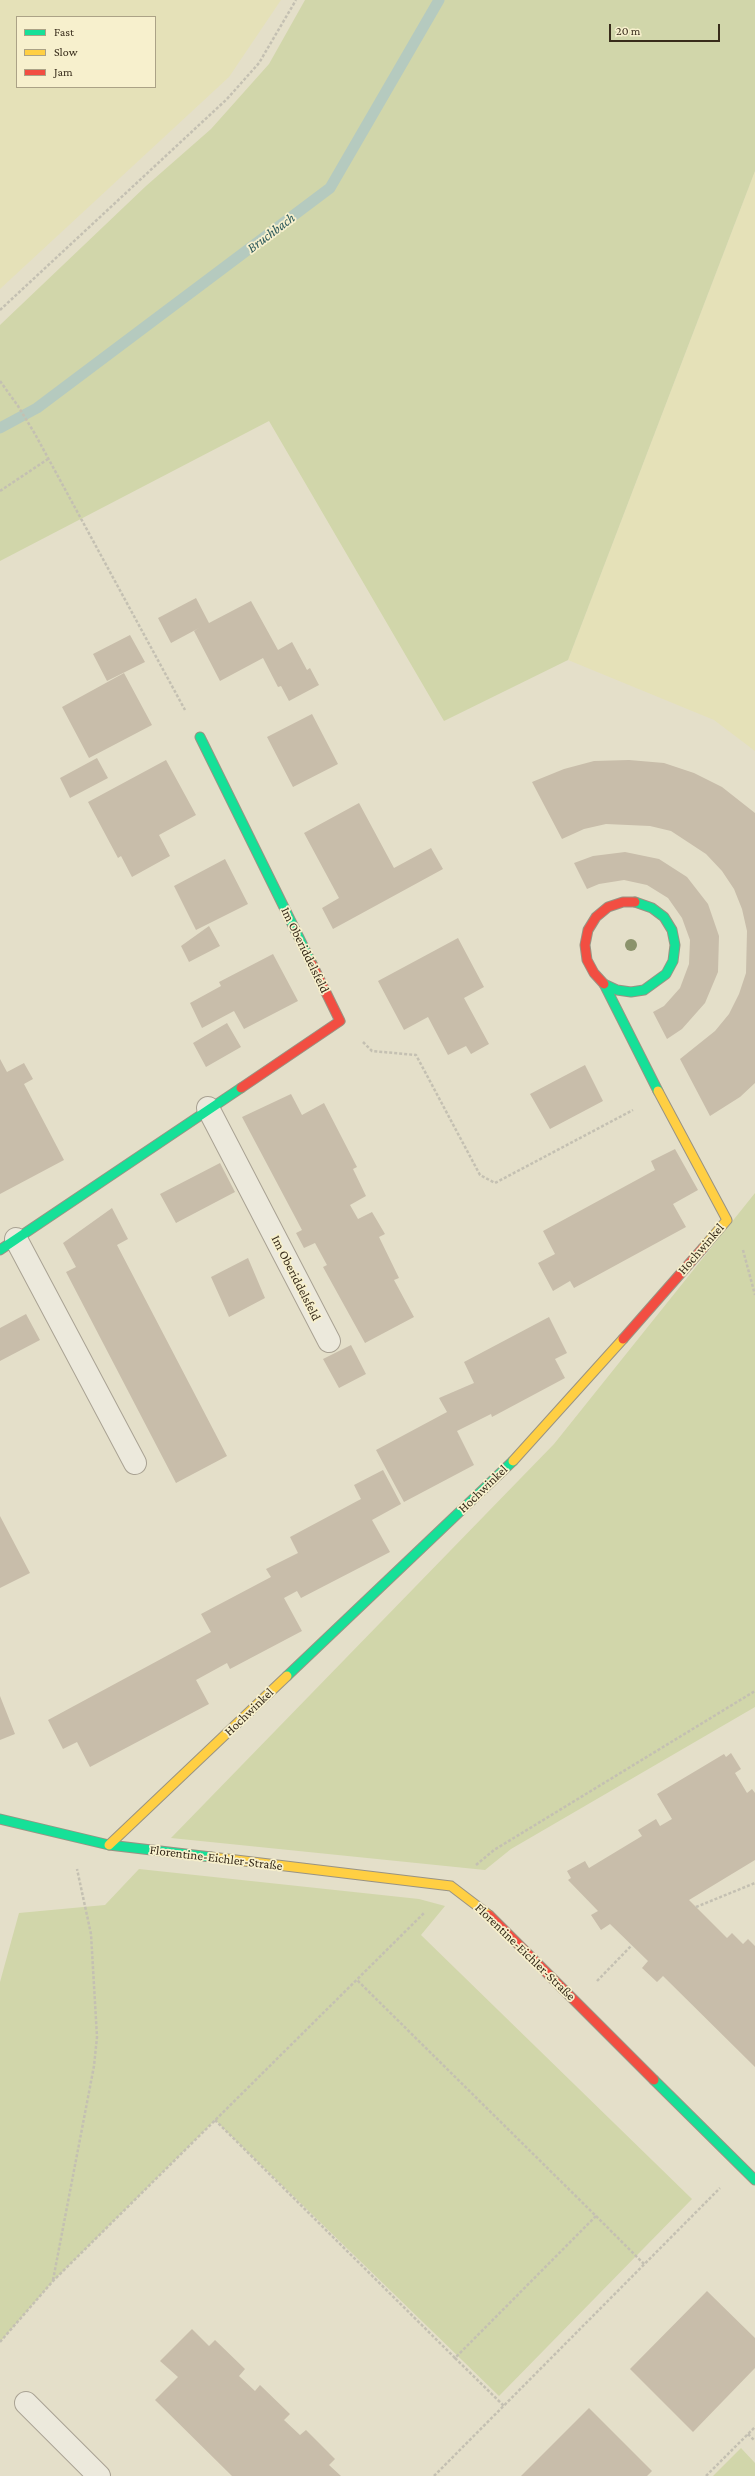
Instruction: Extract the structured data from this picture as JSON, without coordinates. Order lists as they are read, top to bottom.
{
  "streets": {
    "street": ["Im Oberiddelsfeld", "Hochwinkel", "Florentine-Eichler-Straße"]
  },
  "crossings": [
    ["Hochwinkel", "Florentine-Eichler-Straße"]
  ],
  "water": ["Bruchbach"],
  "legend": ["Fast", "Slow", "Jam"],
  "scale_bar": "20 m"
}
